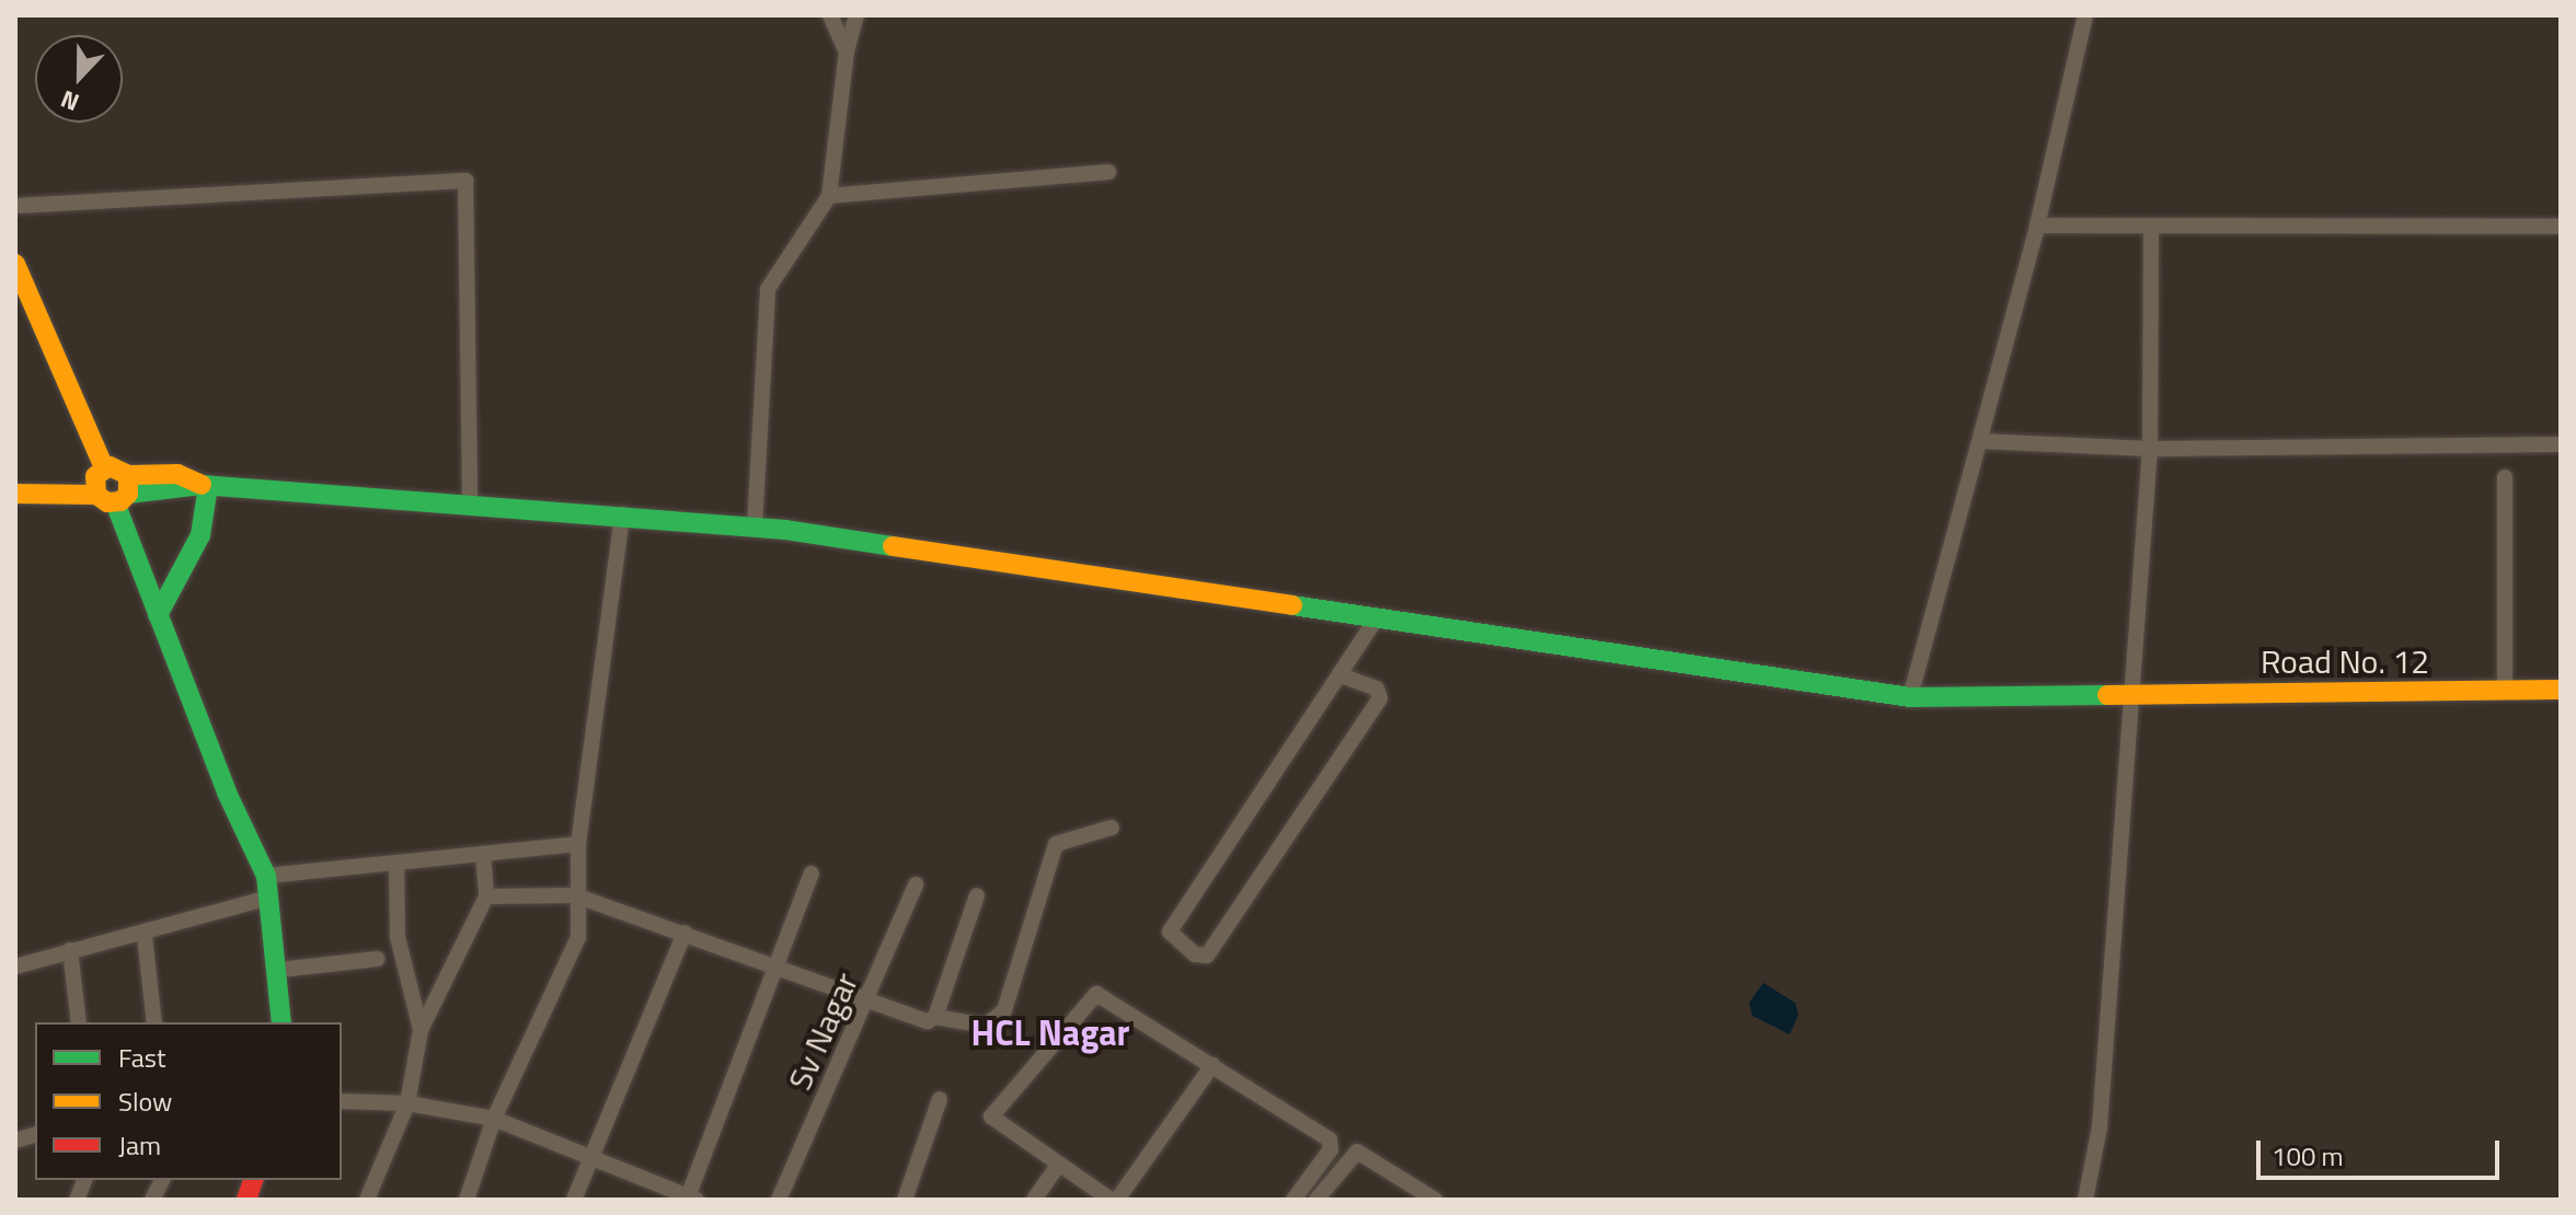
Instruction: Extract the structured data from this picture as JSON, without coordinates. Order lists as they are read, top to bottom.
{
  "streets": {
    "street": ["Road No. 12", "Sv Nagar"]
  },
  "districts": ["HCL Nagar"],
  "legend": ["Fast", "Slow", "Jam"],
  "scale_bar": "100 m",
  "north": "bottom"
}
